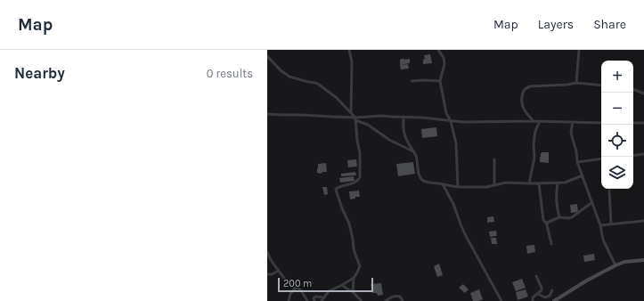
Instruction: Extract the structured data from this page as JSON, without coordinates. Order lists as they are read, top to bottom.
{
  "scale_bar": "200 m",
  "page": {
    "header": "Map",
    "nav": ["Map", "Layers", "Share"],
    "heading": ["Nearby", "0 results"],
    "map_buttons": ["+", "−"],
    "scale": "200 m"
  }
}
